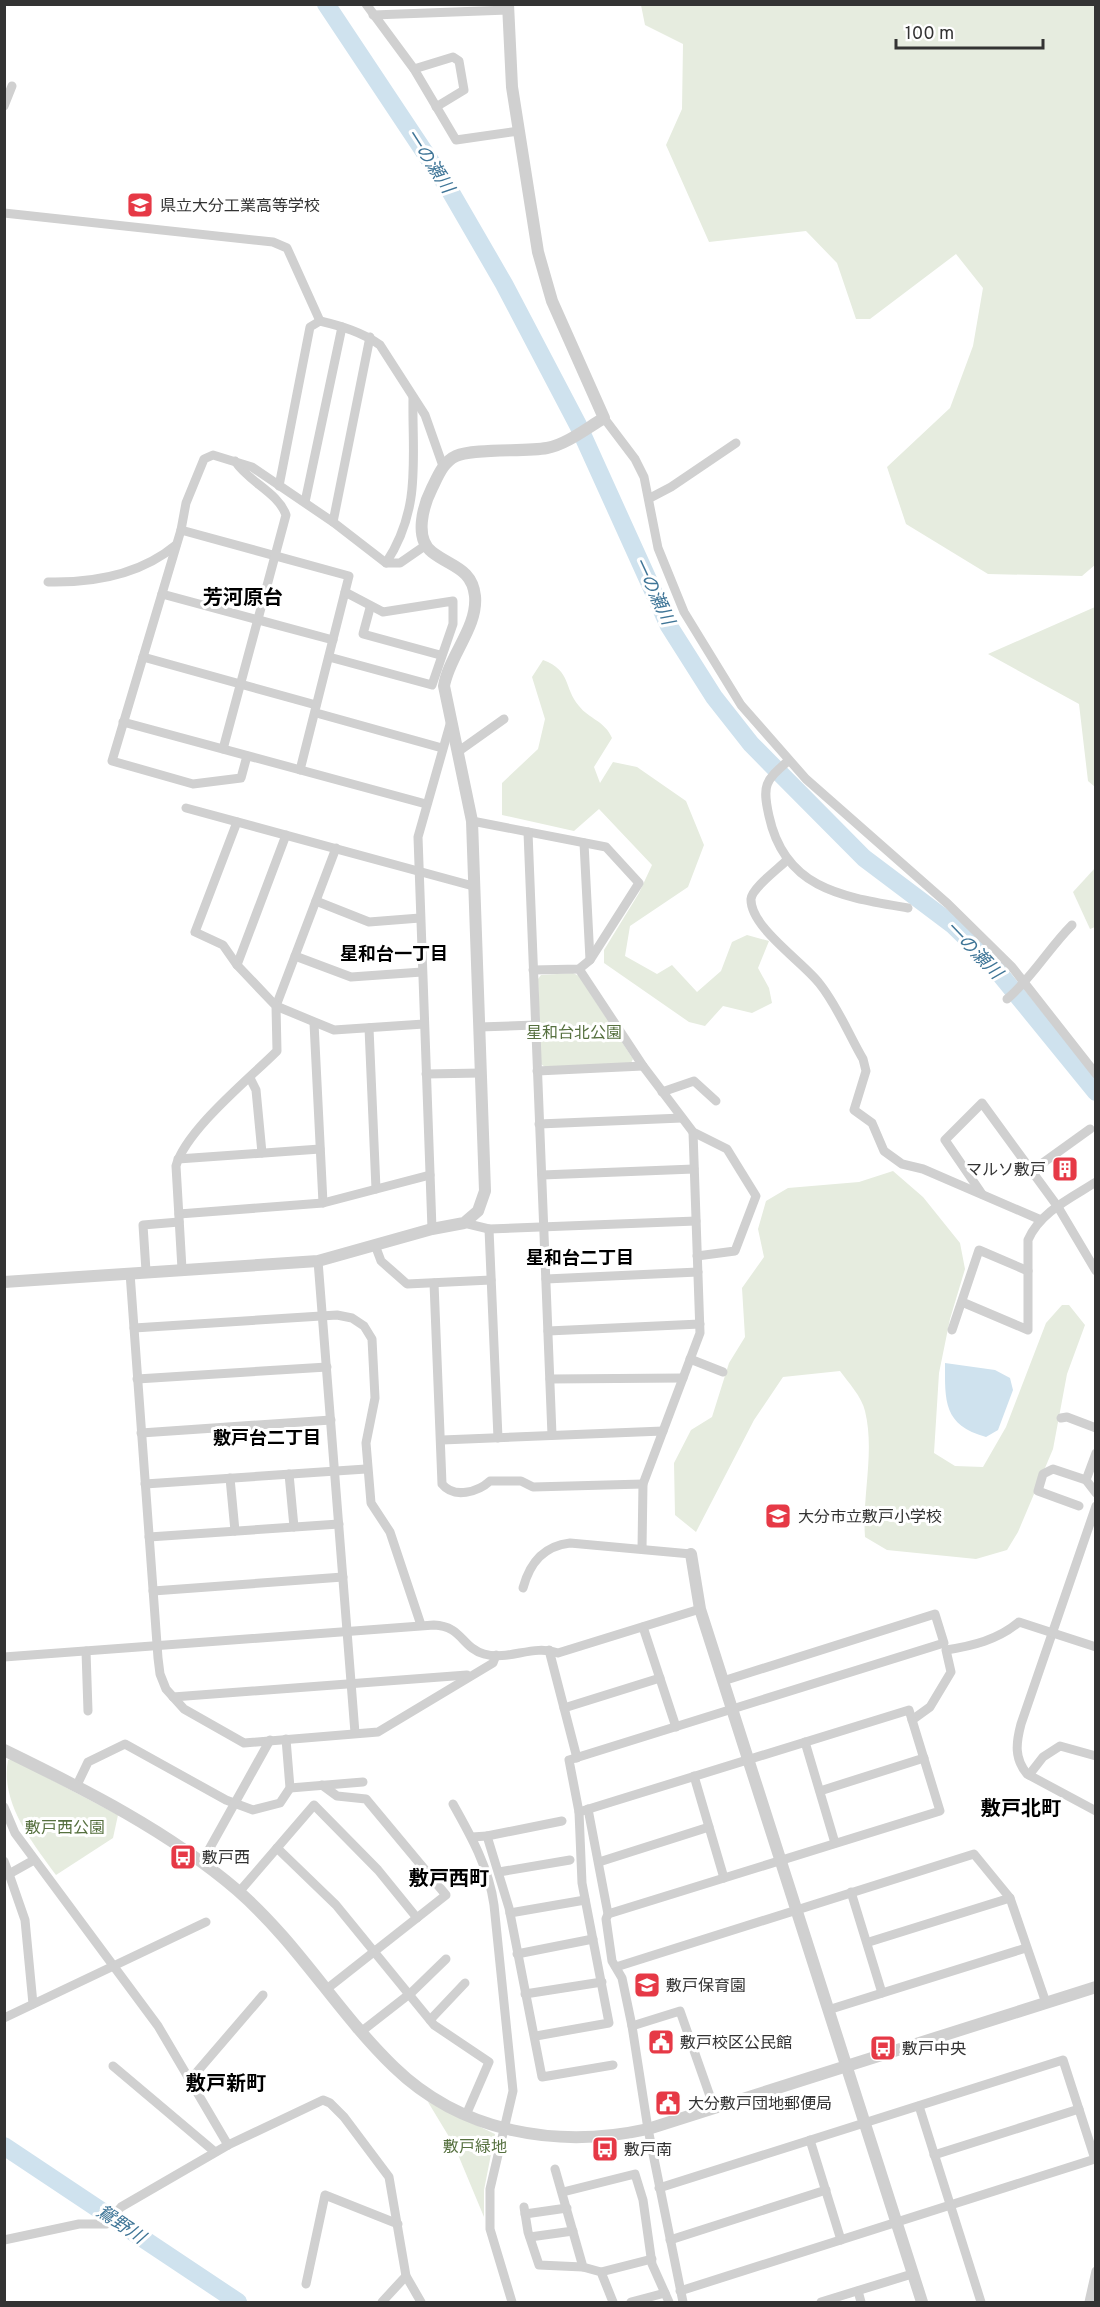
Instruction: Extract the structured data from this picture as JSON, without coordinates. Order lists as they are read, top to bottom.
{
  "districts": [
    "芳河原台",
    "星和台一丁目",
    "星和台二丁目",
    "敷戸台二丁目",
    "敷戸北町",
    "敷戸西町",
    "敷戸新町"
  ],
  "water": ["一の瀬川", "鴛野川"],
  "parks": ["星和台北公園", "敷戸西公園", "敷戸緑地"],
  "places": {
    "school or university": ["県立大分工業高等学校", "大分市立敷戸小学校", "敷戸保育園"],
    "building": ["マルソ敷戸"],
    "bus stop": ["敷戸西", "敷戸中央", "敷戸南"],
    "public building": ["敷戸校区公民館", "大分敷戸団地郵便局"]
  },
  "scale_bar": "100 m"
}
